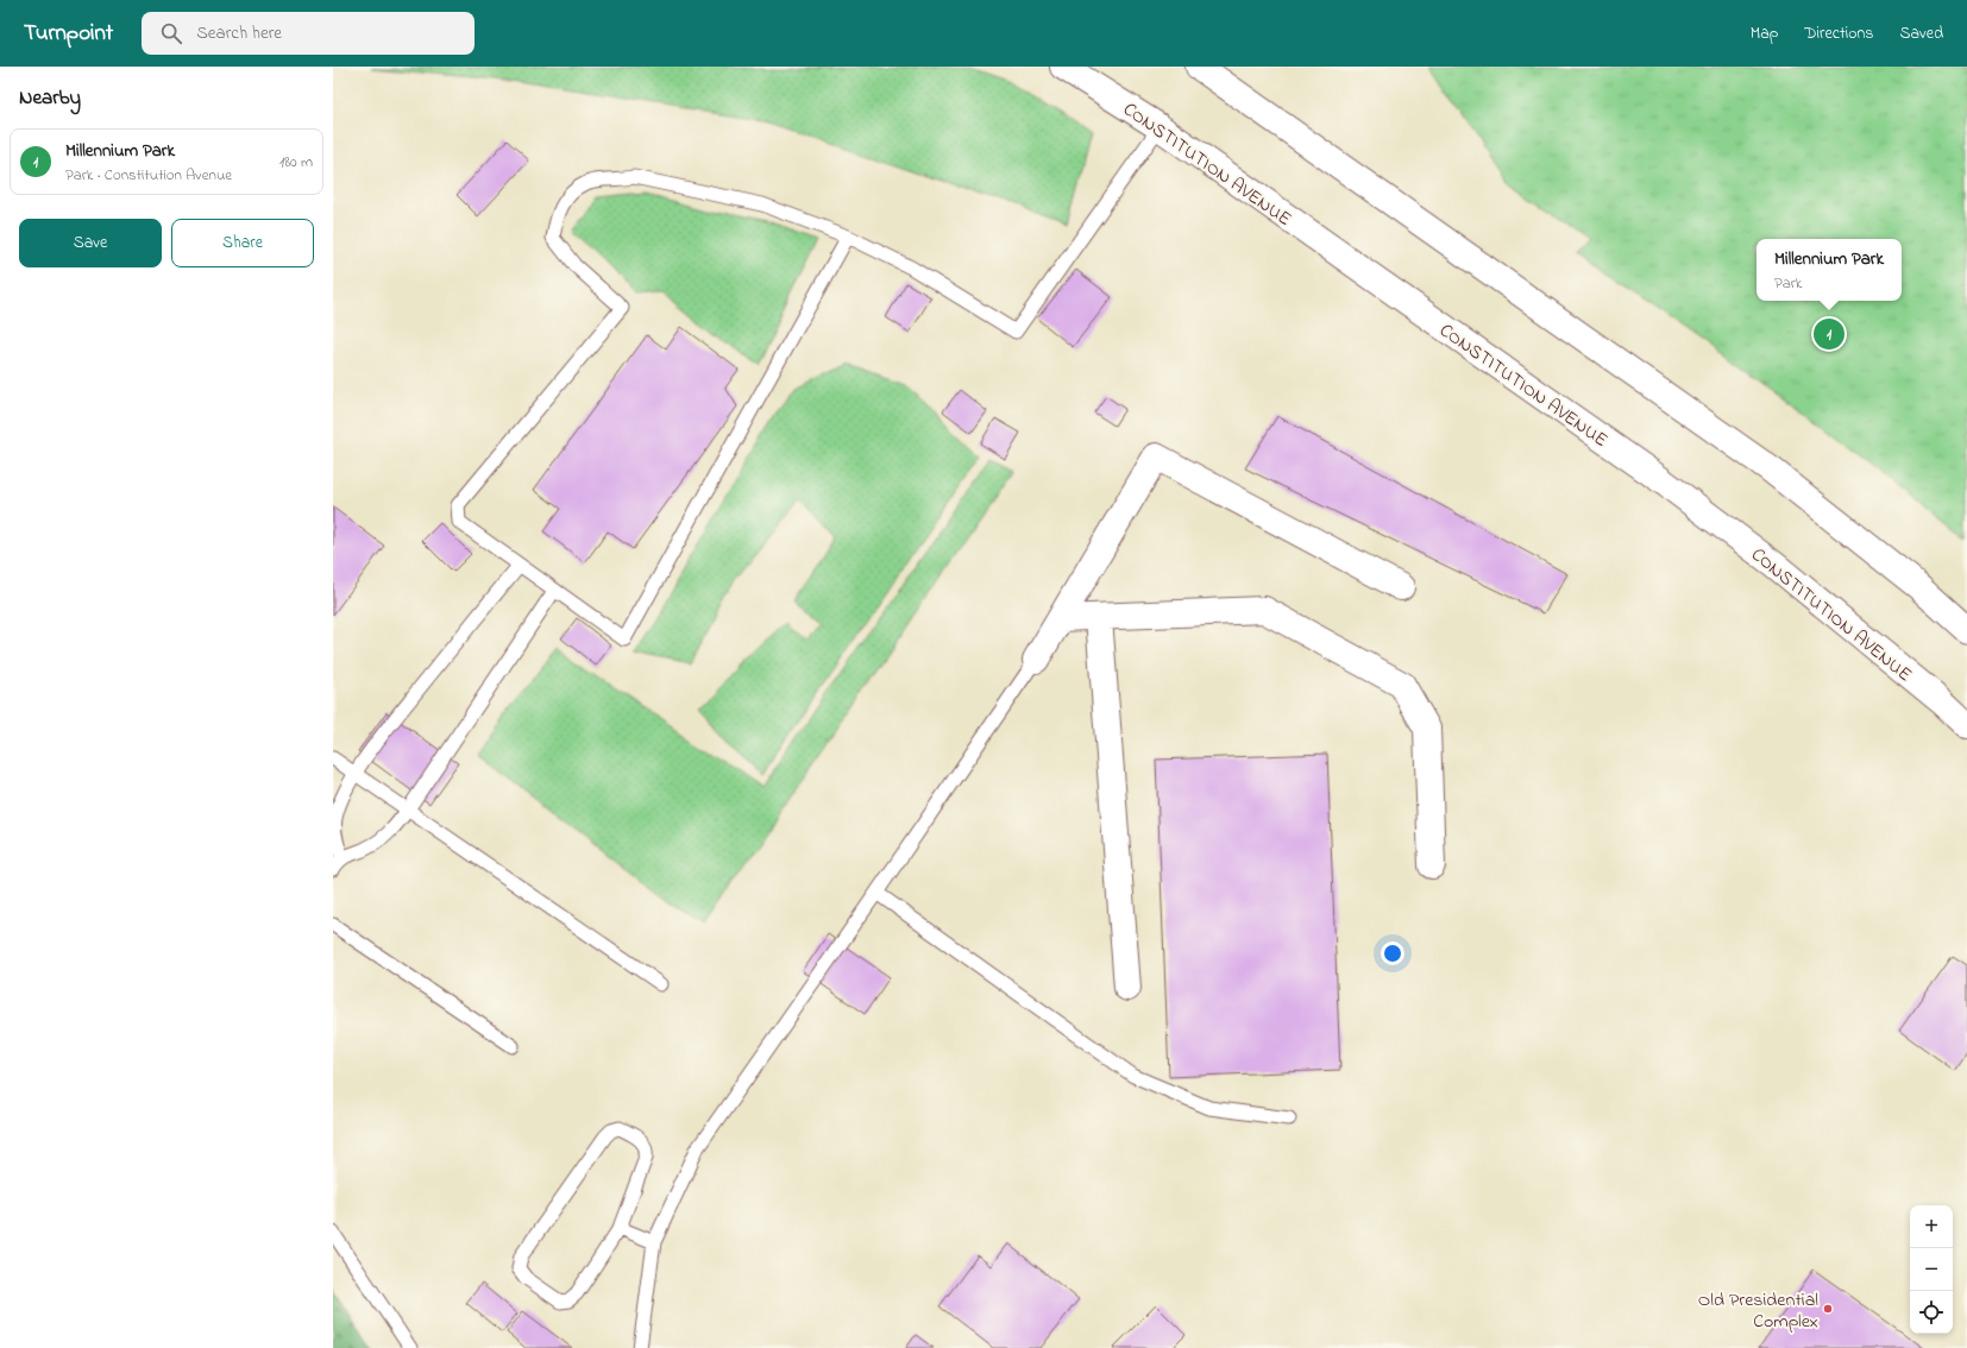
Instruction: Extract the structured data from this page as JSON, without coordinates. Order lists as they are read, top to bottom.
{
  "streets": {
    "main road": ["CONSTITUTION AVENUE"]
  },
  "places": ["Old Presidential Complex"],
  "page": {
    "header": "Turnpoint",
    "search": "Search here",
    "nav": ["Map", "Directions", "Saved"],
    "heading": "Nearby",
    "list": [
      {
        "mark": "1",
        "name": "Millennium Park",
        "note": "Park · Constitution Avenue",
        "value": "180 m"
      }
    ],
    "buttons": ["Save", "Share"],
    "popup": ["Millennium Park", "Park"],
    "pins": "1",
    "map_buttons": ["+", "−"]
  }
}
